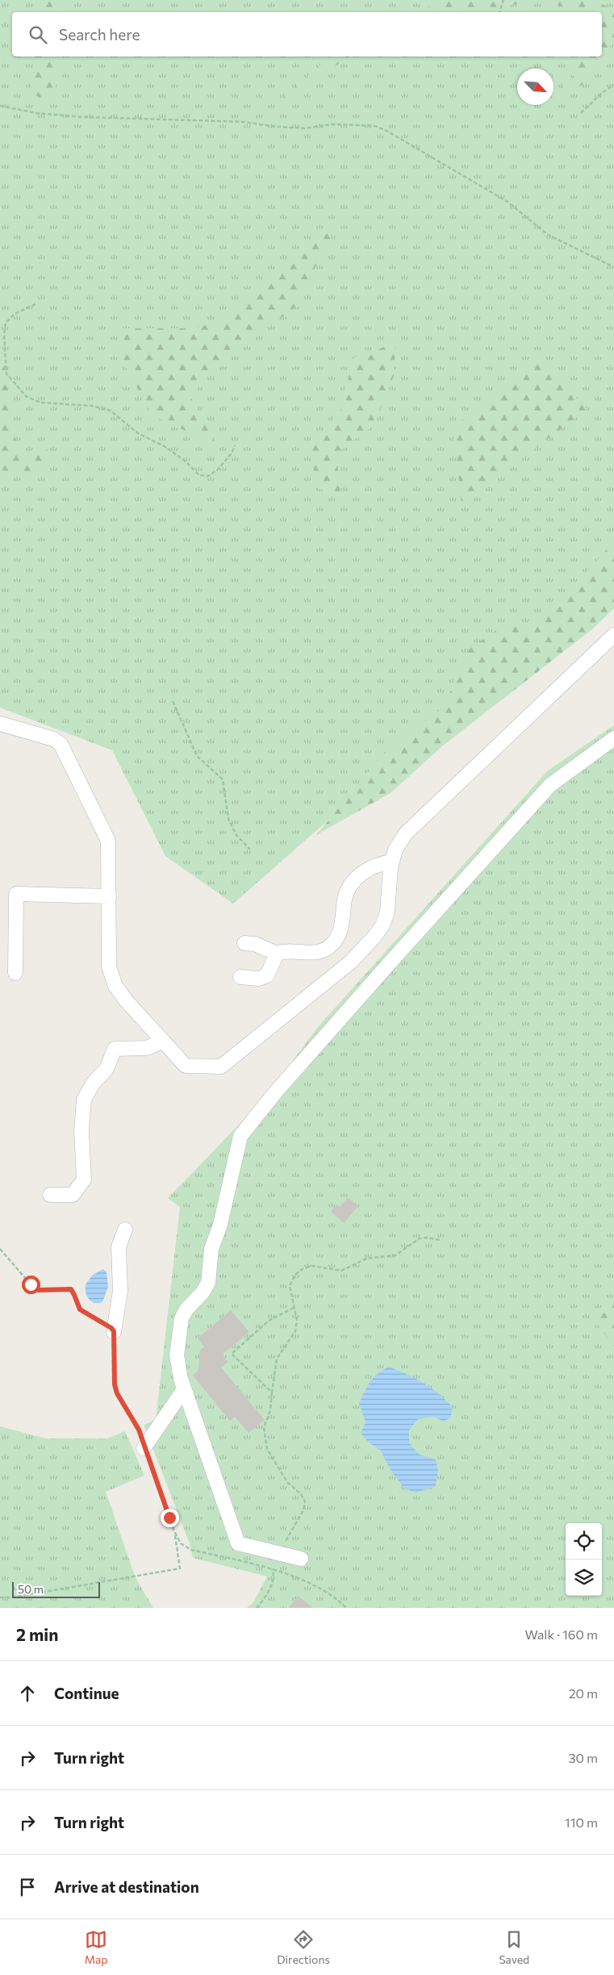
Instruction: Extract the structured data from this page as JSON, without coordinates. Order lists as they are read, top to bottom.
{
  "scale_bar": "50 m",
  "north": "bottom right",
  "page": {
    "search": "Search here",
    "scale": "50 m",
    "heading": ["2 min", "Walk · 160 m"],
    "list": [
      ["Continue", "20 m"],
      ["Turn right", "30 m"],
      ["Turn right", "110 m"],
      "Arrive at destination"
    ],
    "nav": ["Map", "Directions", "Saved"]
  }
}
